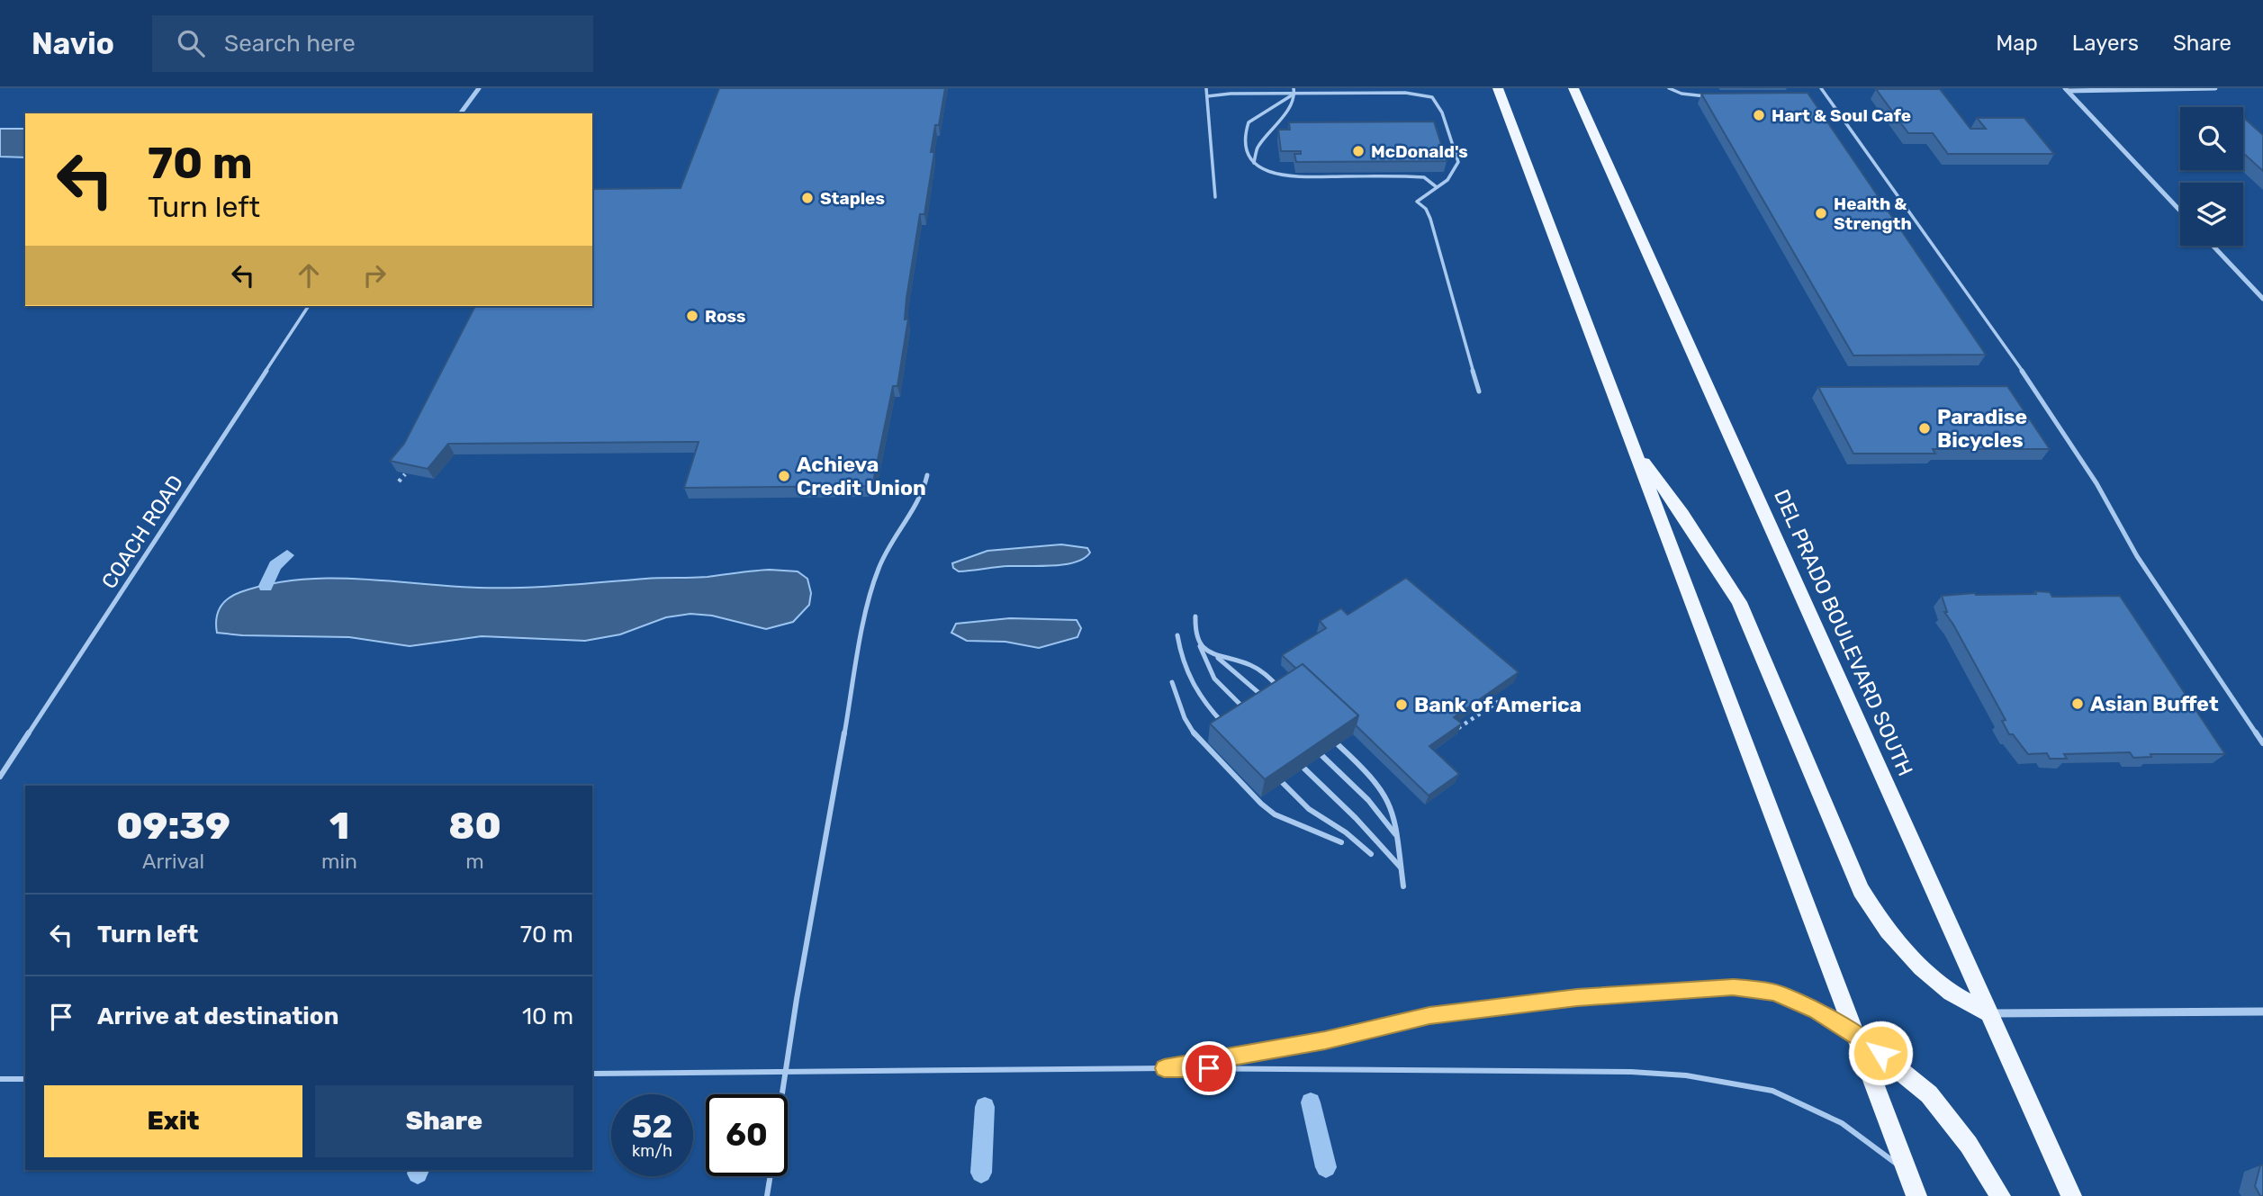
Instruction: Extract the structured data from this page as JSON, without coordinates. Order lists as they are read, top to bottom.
{
  "streets": {
    "main road": ["DEL PRADO BOULEVARD SOUTH"],
    "lane": ["COACH ROAD"]
  },
  "places": [
    "Hart & Soul Cafe",
    "McDonald's",
    "Staples",
    "Health & Strength",
    "Ross",
    "Paradise Bicycles",
    "Achieva Credit Union",
    "Asian Buffet",
    "Bank of America"
  ],
  "page": {
    "header": "Navio",
    "search": "Search here",
    "nav": ["Map", "Layers", "Share"],
    "turn": ["70 m", "Turn left"],
    "eta": [
      "09:39",
      "Arrival",
      "1",
      "min",
      "80",
      "m"
    ],
    "list": [
      {
        "name": "Turn left",
        "value": "70 m"
      },
      {
        "name": "Arrive at destination",
        "value": "10 m"
      }
    ],
    "buttons": ["Exit", "Share"],
    "speed": "52 km/h",
    "limit": "60"
  }
}
